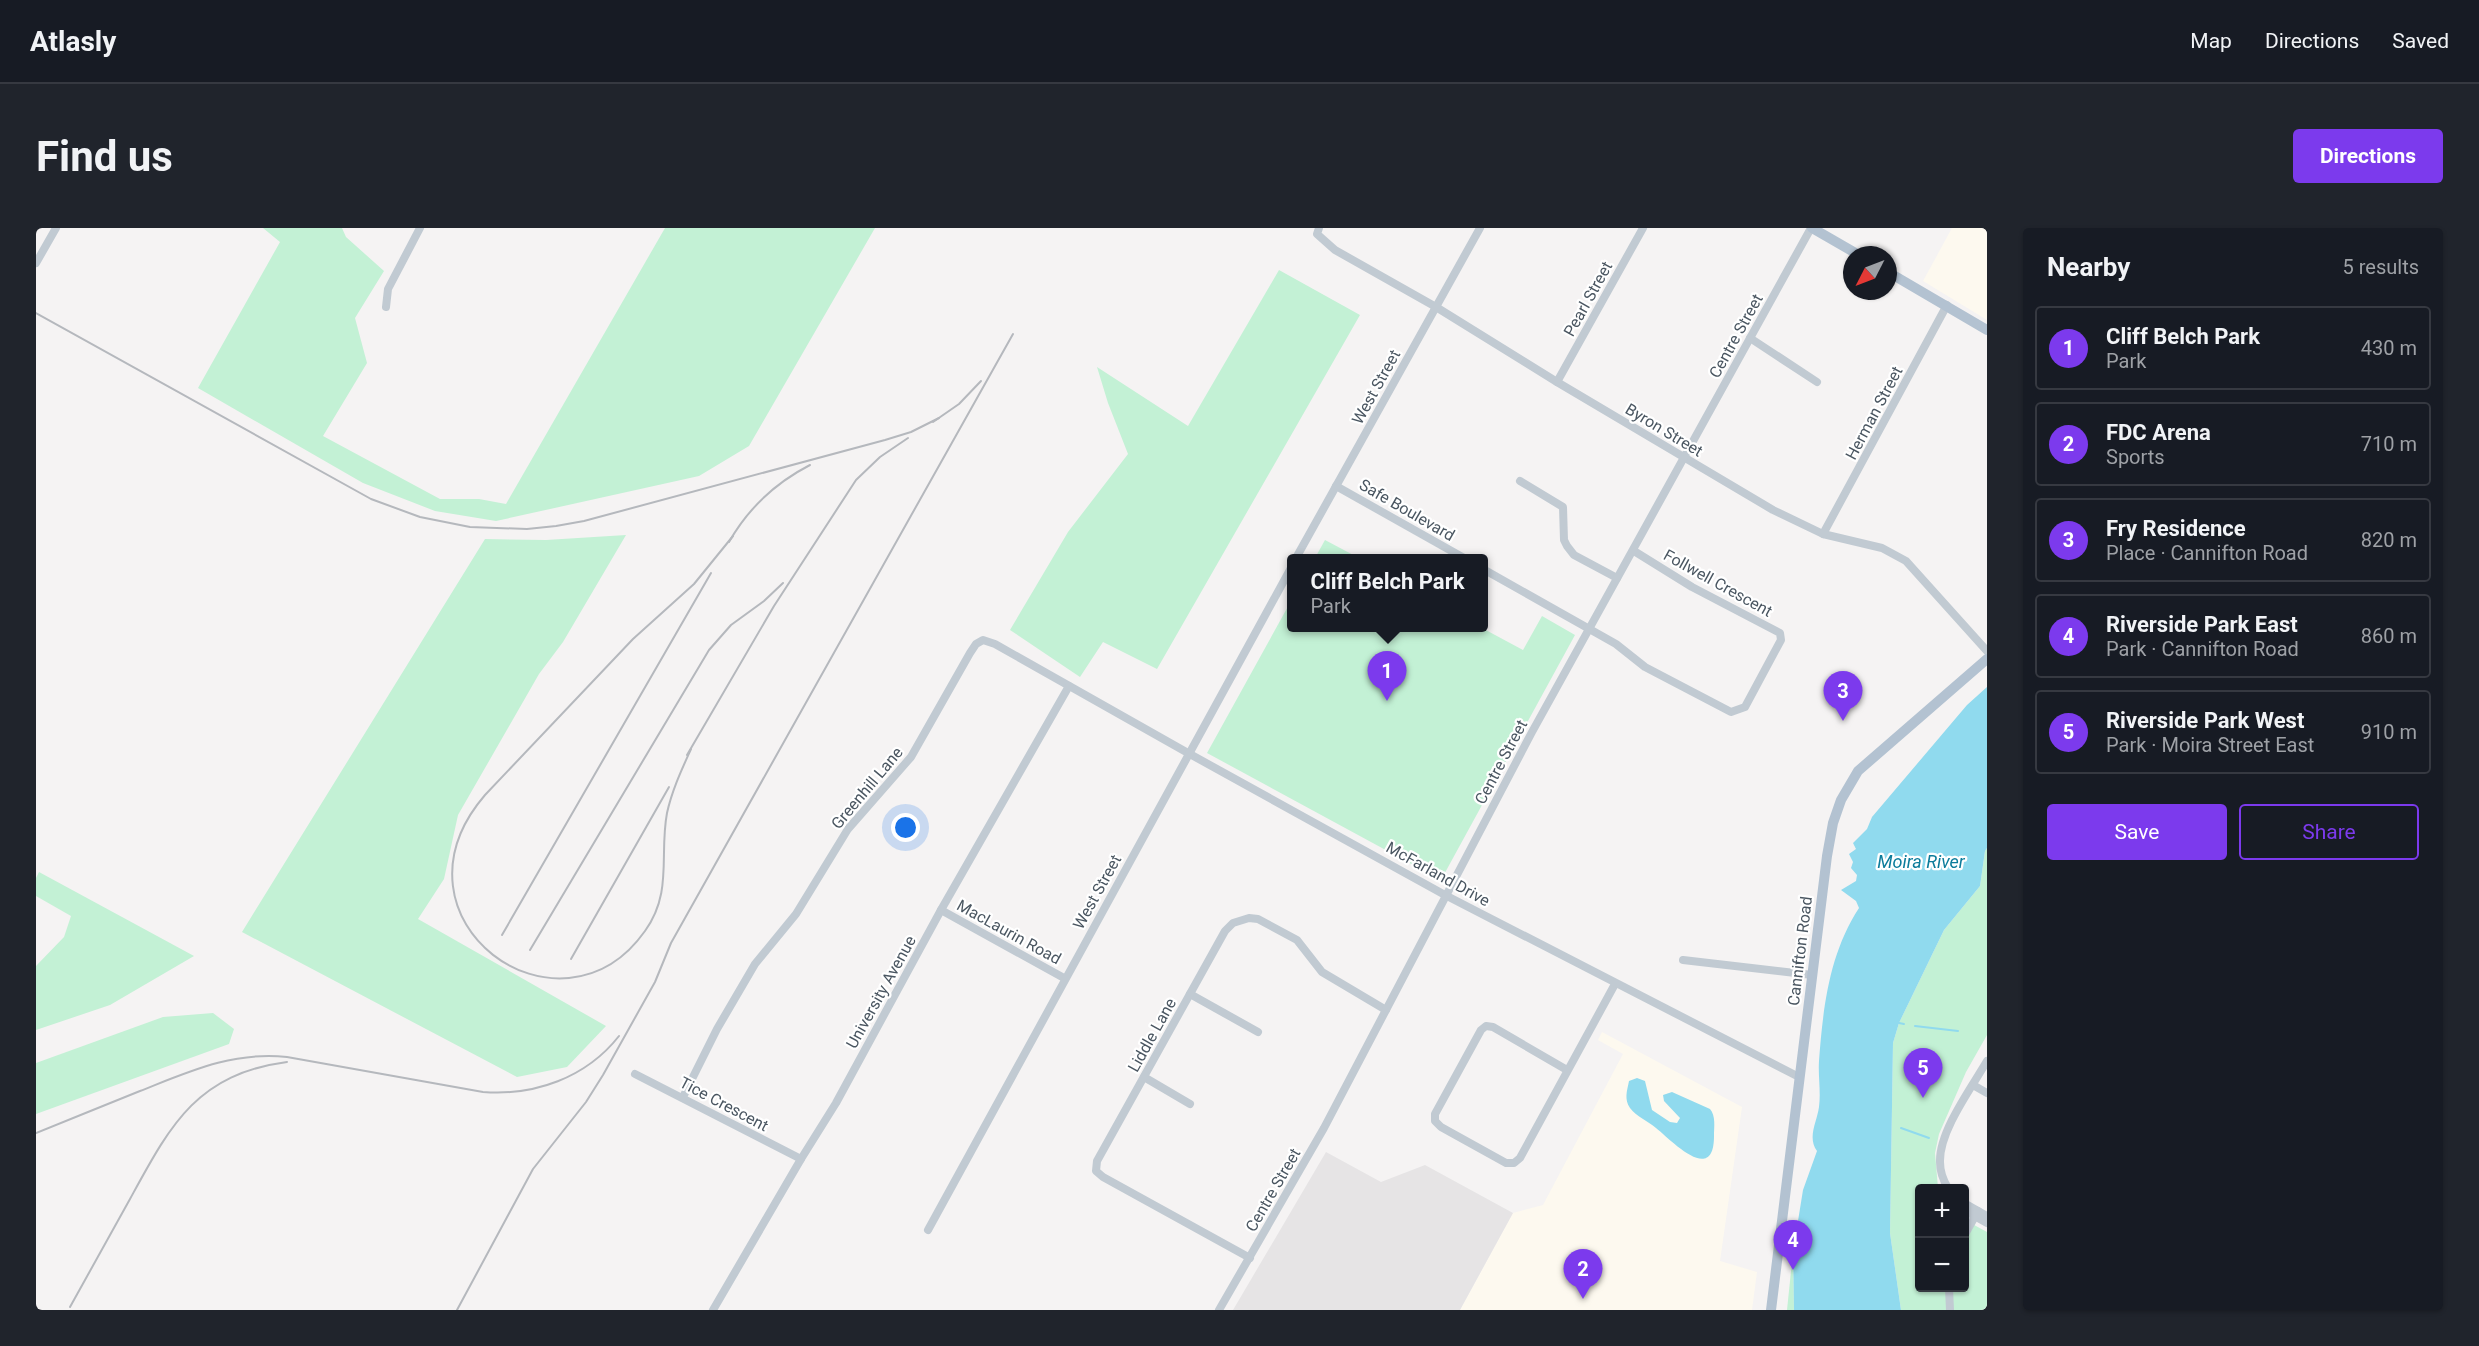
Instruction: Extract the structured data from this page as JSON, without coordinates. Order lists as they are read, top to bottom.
{
  "streets": {
    "main road": ["Cannifton Road"],
    "street": [
      "Pearl Street",
      "Centre Street",
      "West Street",
      "Herman Street",
      "Byron Street",
      "Safe Boulevard",
      "Follwell Crescent",
      "Greenhill Lane",
      "McFarland Drive",
      "MacLaurin Road",
      "University Avenue",
      "Liddle Lane",
      "Tice Crescent"
    ]
  },
  "crossings": [
    ["Pearl Street", "Byron Street"],
    ["Centre Street", "Byron Street"],
    ["Centre Street", "Follwell Crescent"],
    ["Centre Street", "McFarland Drive"],
    ["Centre Street", "Liddle Lane"],
    ["West Street", "Byron Street"],
    ["West Street", "Safe Boulevard"],
    ["West Street", "McFarland Drive"],
    ["West Street", "MacLaurin Road"],
    ["Herman Street", "Byron Street"],
    ["Greenhill Lane", "McFarland Drive"],
    ["Greenhill Lane", "University Avenue"],
    ["Greenhill Lane", "Tice Crescent"],
    ["McFarland Drive", "Cannifton Road"],
    ["McFarland Drive", "University Avenue"],
    ["MacLaurin Road", "University Avenue"],
    ["University Avenue", "Tice Crescent"]
  ],
  "water": ["Moira River"],
  "north": "bottom left",
  "page": {
    "header": "Atlasly",
    "nav": ["Map", "Directions", "Saved"],
    "buttons": [
      "Directions",
      ["Save", "Share"]
    ],
    "title": "Find us",
    "heading": ["Nearby", "5 results"],
    "list": [
      {
        "mark": "1",
        "name": "Cliff Belch Park",
        "note": "Park",
        "value": "430 m"
      },
      {
        "mark": "2",
        "name": "FDC Arena",
        "note": "Sports",
        "value": "710 m"
      },
      {
        "mark": "3",
        "name": "Fry Residence",
        "note": "Place · Cannifton Road",
        "value": "820 m"
      },
      {
        "mark": "4",
        "name": "Riverside Park East",
        "note": "Park · Cannifton Road",
        "value": "860 m"
      },
      {
        "mark": "5",
        "name": "Riverside Park West",
        "note": "Park · Moira Street East",
        "value": "910 m"
      }
    ],
    "popup": ["Cliff Belch Park", "Park"],
    "pins": [
      "1",
      "3",
      "5",
      "4",
      "2"
    ],
    "map_buttons": ["+", "−"]
  }
}
